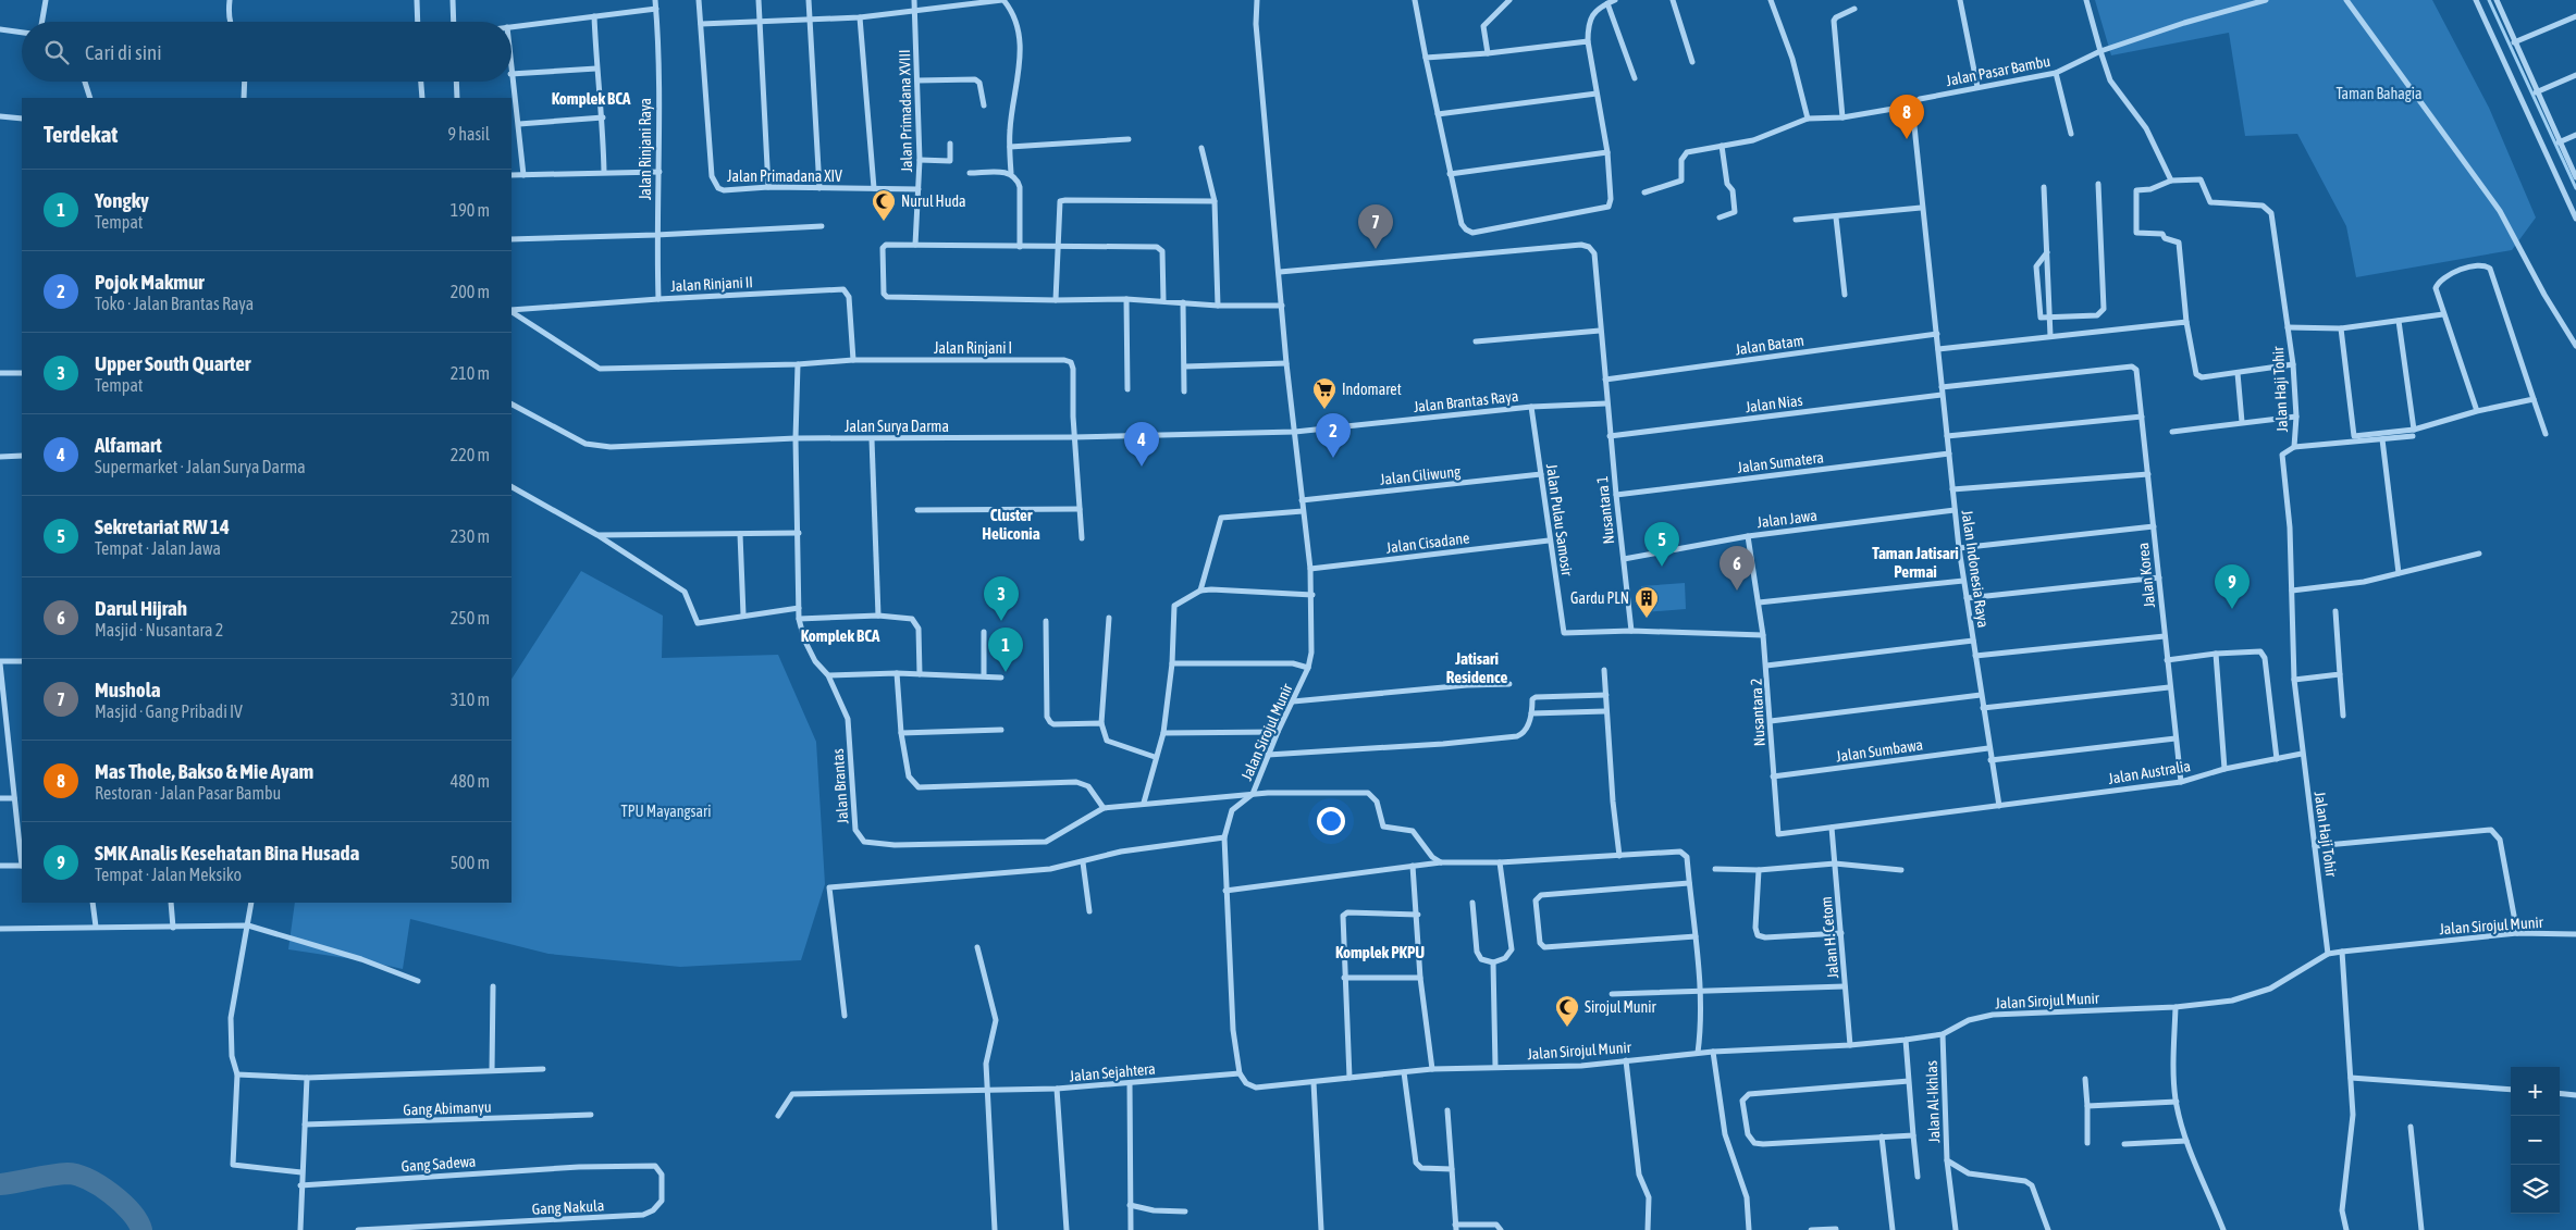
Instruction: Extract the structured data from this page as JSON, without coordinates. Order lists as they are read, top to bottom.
{
  "streets": {
    "street": [
      "Jalan Pasar Bambu",
      "Jalan Primadana XVIII",
      "Jalan Rinjani Raya",
      "Jalan Primadana XIV",
      "Jalan Rinjani II",
      "Jalan Batam",
      "Jalan Rinjani I",
      "Jalan Haji Tohir",
      "Jalan Brantas Raya",
      "Jalan Nias",
      "Jalan Surya Darma",
      "Jalan Sumatera",
      "Jalan Ciliwung",
      "Nusantara 1",
      "Jalan Jawa",
      "Jalan Pulau Samosir",
      "Jalan Cisadane",
      "Jalan Indonesia Raya",
      "Jalan Korea",
      "Nusantara 2",
      "Jalan Sirojul Munir",
      "Jalan Sumbawa",
      "Jalan Australia",
      "Jalan Brantas",
      "Jalan H. Cetom",
      "Jalan Sejahtera",
      "Jalan Al-Ikhlas",
      "Gang Abimanyu",
      "Gang Sadewa",
      "Gang Nakula"
    ]
  },
  "crossings": [
    ["Jalan Primadana XVIII", "Jalan Primadana XIV"],
    ["Jalan Rinjani Raya", "Jalan Rinjani II"],
    ["Jalan Rinjani II", "Jalan Rinjani I"],
    ["Jalan Batam", "Nusantara 1"],
    ["Jalan Batam", "Jalan Indonesia Raya"],
    ["Jalan Rinjani I", "Jalan Surya Darma"],
    ["Jalan Haji Tohir", "Jalan Sirojul Munir"],
    ["Jalan Haji Tohir", "Jalan Australia"],
    ["Jalan Brantas Raya", "Jalan Surya Darma"],
    ["Jalan Brantas Raya", "Nusantara 1"],
    ["Jalan Brantas Raya", "Jalan Pulau Samosir"],
    ["Jalan Brantas Raya", "Jalan Sirojul Munir"],
    ["Jalan Nias", "Nusantara 1"],
    ["Jalan Nias", "Jalan Indonesia Raya"],
    ["Jalan Surya Darma", "Jalan Sirojul Munir"],
    ["Jalan Surya Darma", "Jalan Brantas"],
    ["Jalan Sumatera", "Nusantara 1"],
    ["Jalan Sumatera", "Jalan Indonesia Raya"],
    ["Jalan Ciliwung", "Jalan Pulau Samosir"],
    ["Jalan Ciliwung", "Jalan Sirojul Munir"],
    ["Nusantara 1", "Jalan Jawa"],
    ["Nusantara 1", "Jalan Pulau Samosir"],
    ["Nusantara 1", "Jalan Sirojul Munir"],
    ["Jalan Jawa", "Jalan Indonesia Raya"],
    ["Jalan Jawa", "Nusantara 2"],
    ["Jalan Pulau Samosir", "Jalan Cisadane"],
    ["Jalan Cisadane", "Jalan Sirojul Munir"],
    ["Jalan Indonesia Raya", "Jalan Korea"],
    ["Jalan Indonesia Raya", "Jalan Sumbawa"],
    ["Jalan Indonesia Raya", "Jalan Australia"],
    ["Jalan Korea", "Jalan Australia"],
    ["Nusantara 2", "Jalan Sumbawa"],
    ["Nusantara 2", "Jalan Australia"],
    ["Nusantara 2", "Jalan H. Cetom"],
    ["Jalan Sirojul Munir", "Jalan Brantas"],
    ["Jalan Sirojul Munir", "Jalan H. Cetom"],
    ["Jalan Sirojul Munir", "Jalan Sejahtera"],
    ["Jalan Sirojul Munir", "Jalan Al-Ikhlas"],
    ["Jalan Australia", "Jalan H. Cetom"],
    ["Gang Sadewa", "Gang Nakula"]
  ],
  "districts": [
    "Komplek BCA",
    "Cluster Heliconia",
    "Taman Jatisari Permai",
    "Komplek BCA",
    "Jatisari Residence",
    "Komplek PKPU"
  ],
  "parks": ["Taman Bahagia", "TPU Mayangsari"],
  "places": {
    "mosque": ["Nurul Huda", "Sirojul Munir"],
    "supermarket": ["Indomaret"],
    "building": ["Gardu PLN"]
  },
  "page": {
    "search": "Cari di sini",
    "pins": [
      "8",
      "7",
      "2",
      "4",
      "5",
      "6",
      "9",
      "3",
      "1"
    ],
    "heading": ["Terdekat", "9 hasil"],
    "list": [
      {
        "mark": "1",
        "name": "Yongky",
        "note": "Tempat",
        "value": "190 m"
      },
      {
        "mark": "2",
        "name": "Pojok Makmur",
        "note": "Toko · Jalan Brantas Raya",
        "value": "200 m"
      },
      {
        "mark": "3",
        "name": "Upper South Quarter",
        "note": "Tempat",
        "value": "210 m"
      },
      {
        "mark": "4",
        "name": "Alfamart",
        "note": "Supermarket · Jalan Surya Darma",
        "value": "220 m"
      },
      {
        "mark": "5",
        "name": "Sekretariat RW 14",
        "note": "Tempat · Jalan Jawa",
        "value": "230 m"
      },
      {
        "mark": "6",
        "name": "Darul Hijrah",
        "note": "Masjid · Nusantara 2",
        "value": "250 m"
      },
      {
        "mark": "7",
        "name": "Mushola",
        "note": "Masjid · Gang Pribadi IV",
        "value": "310 m"
      },
      {
        "mark": "8",
        "name": "Mas Thole, Bakso & Mie Ayam",
        "note": "Restoran · Jalan Pasar Bambu",
        "value": "480 m"
      },
      {
        "mark": "9",
        "name": "SMK Analis Kesehatan Bina Husada",
        "note": "Tempat · Jalan Meksiko",
        "value": "500 m"
      }
    ],
    "map_buttons": ["+", "−"]
  }
}
